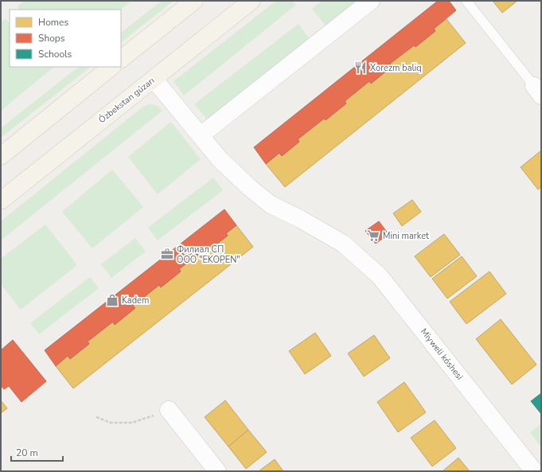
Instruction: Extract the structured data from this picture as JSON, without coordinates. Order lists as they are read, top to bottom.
{
  "streets": {
    "main road": ["Ózbekstan gúzarı"],
    "street": ["Miyweli kóshesi"]
  },
  "crossings": [
    ["Ózbekstan gúzarı", "Miyweli kóshesi"]
  ],
  "places": {
    "restaurant": ["Xorezm baliq"],
    "supermarket": ["Mini market"],
    "office": ["Филиал СП OOO \"EKOPEN\""],
    "shop": ["Kadem"]
  },
  "legend": ["Homes", "Shops", "Schools"],
  "scale_bar": "20 m"
}
